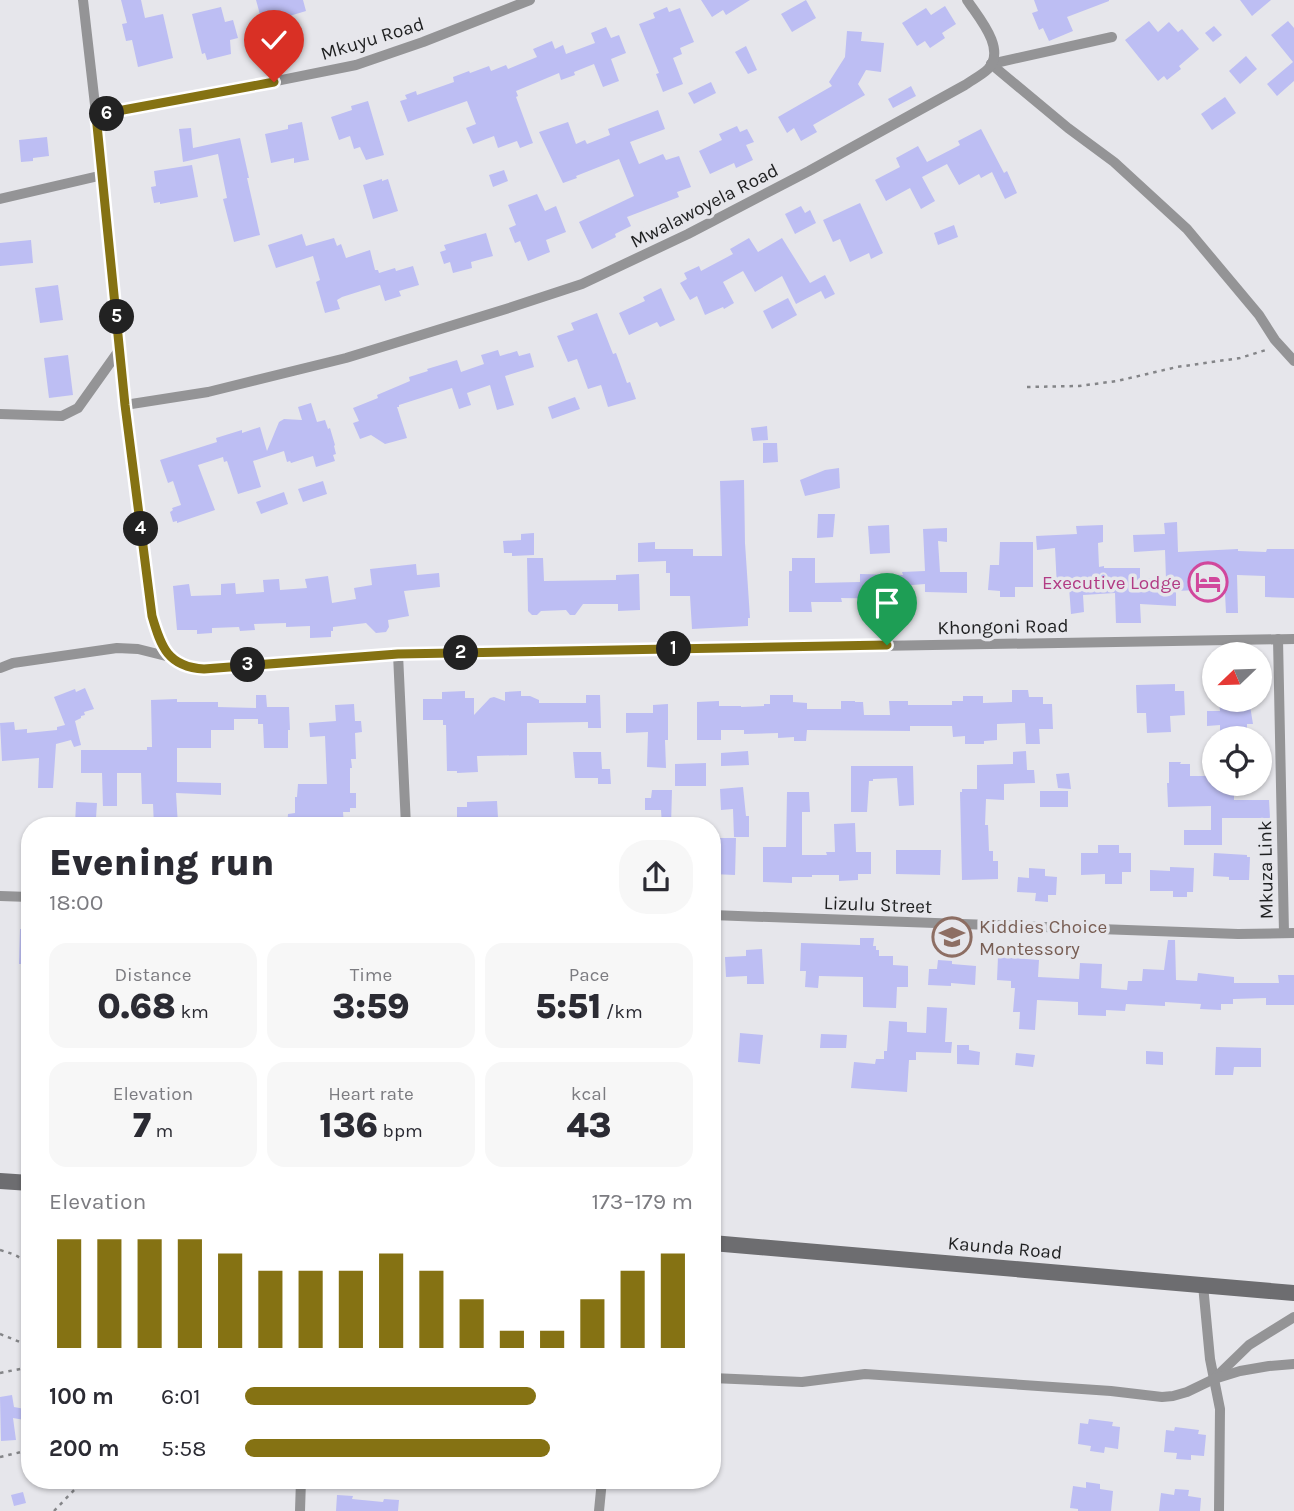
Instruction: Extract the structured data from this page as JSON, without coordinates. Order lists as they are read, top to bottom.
{
  "streets": {
    "main road": ["Kaunda Road"],
    "street": [
      "Mkuyu Road",
      "Mwalawoyela Road",
      "Khongoni Road",
      "Mkuza Link",
      "Lizulu Street"
    ]
  },
  "crossings": [
    ["Khongoni Road", "Mkuza Link"],
    ["Mkuza Link", "Lizulu Street"]
  ],
  "places": {
    "hotel": ["Executive Lodge"],
    "school or university": ["Kiddies Choice Montessory"]
  },
  "north": "bottom left",
  "page": {
    "pins": [
      "6",
      "5",
      "4",
      "1",
      "2",
      "3"
    ],
    "heading": ["Evening run", "18:00"],
    "stats": [
      ["Distance", "0.68 km"],
      ["Time", "3:59"],
      ["Pace", "5:51 /km"],
      ["Elevation", "7 m"],
      ["Heart rate", "136 bpm"],
      ["kcal", "43"]
    ],
    "chart": ["Elevation", "173–179 m"],
    "list": [
      {
        "name": "100 m",
        "note": "6:01"
      },
      {
        "name": "200 m",
        "note": "5:58"
      }
    ]
  }
}
